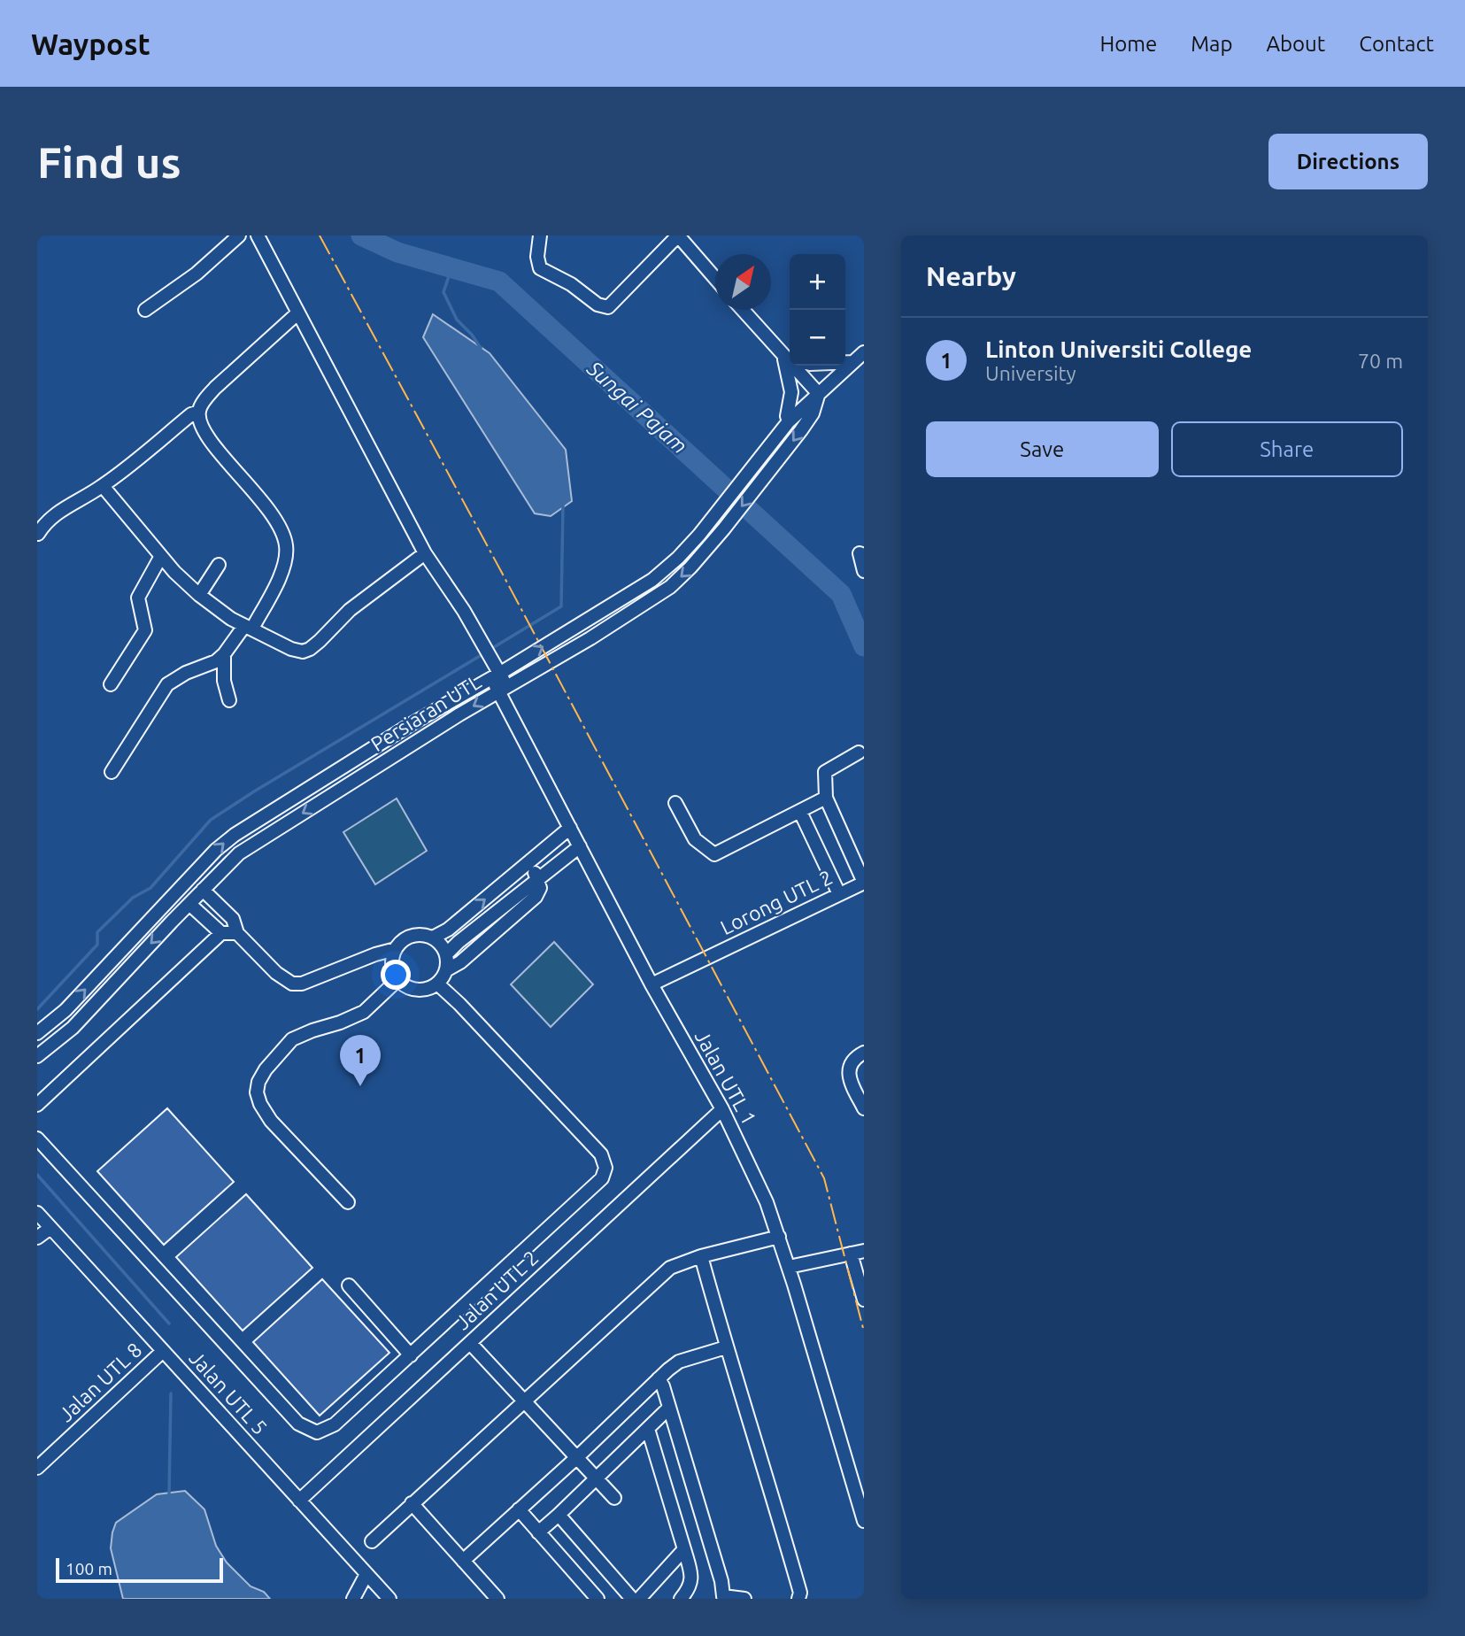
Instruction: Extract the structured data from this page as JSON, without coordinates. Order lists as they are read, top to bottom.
{
  "streets": {
    "street": [
      "Persiaran UTL",
      "Lorong UTL 2",
      "Jalan UTL 1",
      "Jalan UTL 2",
      "Jalan UTL 8",
      "Jalan UTL 5"
    ]
  },
  "crossings": [
    ["Persiaran UTL", "Jalan UTL 1"],
    ["Lorong UTL 2", "Jalan UTL 1"],
    ["Jalan UTL 1", "Jalan UTL 2"],
    ["Jalan UTL 2", "Jalan UTL 5"],
    ["Jalan UTL 8", "Jalan UTL 5"]
  ],
  "water": ["Sungai Pajam"],
  "scale_bar": "100 m",
  "north": "top right",
  "page": {
    "header": "Waypost",
    "nav": [
      "Home",
      "Map",
      "About",
      "Contact"
    ],
    "buttons": [
      "Directions",
      ["Save", "Share"]
    ],
    "title": "Find us",
    "heading": "Nearby",
    "map_buttons": ["+", "−"],
    "list": [
      {
        "mark": "1",
        "name": "Linton Universiti College",
        "note": "University",
        "value": "70 m"
      }
    ],
    "pins": "1",
    "scale": "100 m"
  }
}
